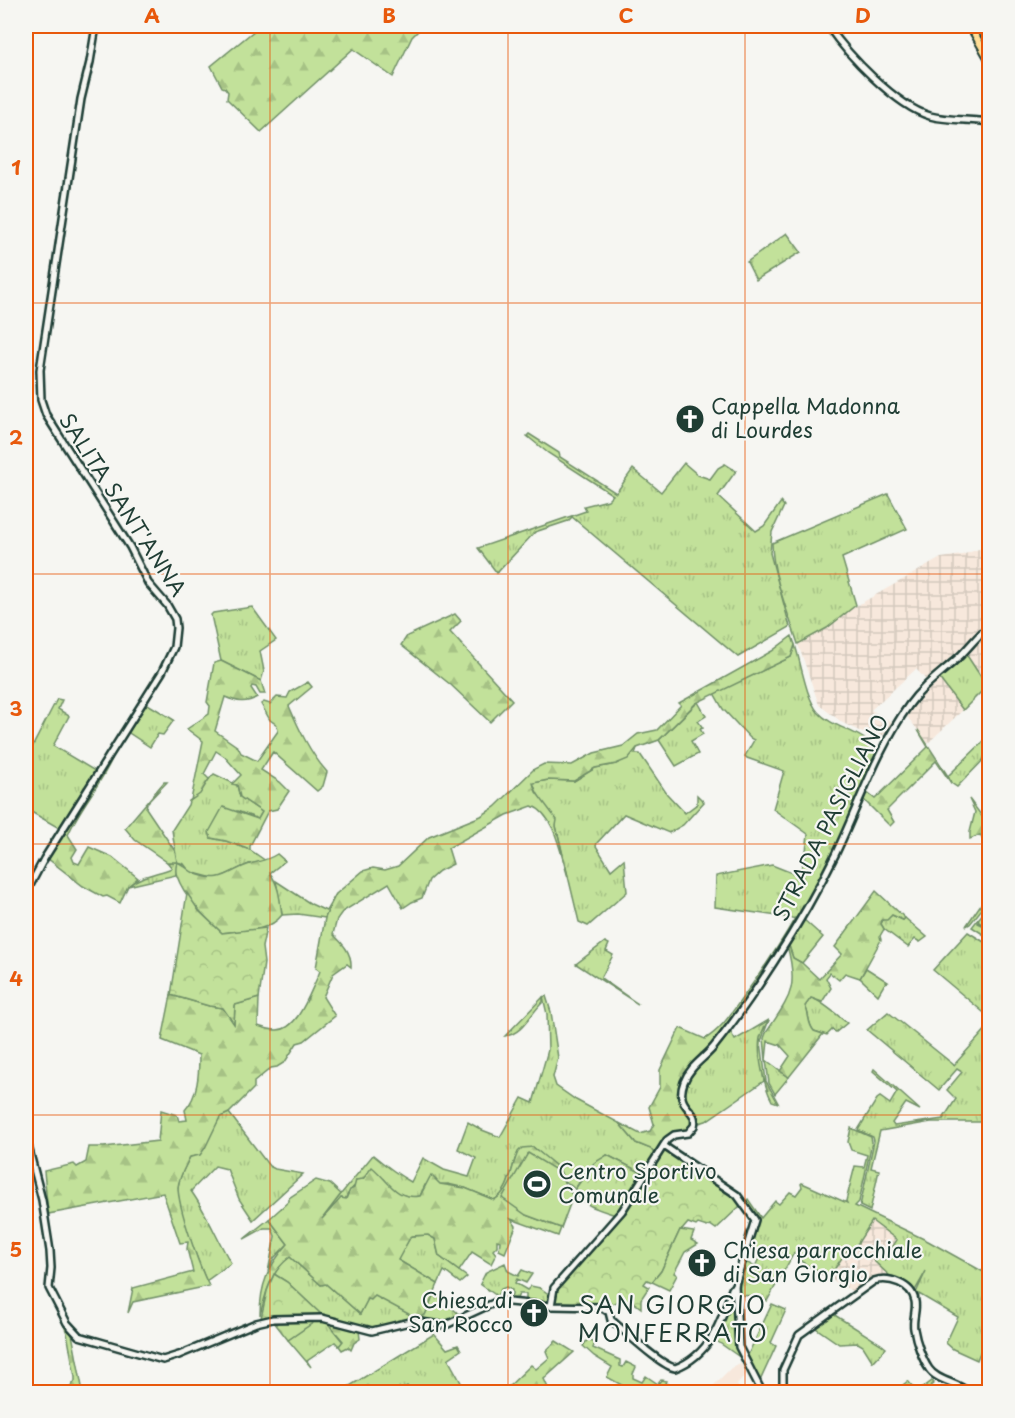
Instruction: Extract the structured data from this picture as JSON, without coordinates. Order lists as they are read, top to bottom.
{
  "streets": {
    "street": ["SALITA SANT'ANNA", "STRADA PASIGLIANO"]
  },
  "districts": ["SAN GIORGIO MONFERRATO"],
  "places": {
    "church": ["Cappella Madonna di Lourdes", "Chiesa parrocchiale di San Giorgio", "Chiesa di San Rocco"],
    "sports": ["Centro Sportivo Comunale"]
  },
  "grid": {
    "columns": [
      "A",
      "B",
      "C",
      "D"
    ],
    "rows": [
      "1",
      "2",
      "3",
      "4",
      "5"
    ]
  }
}
